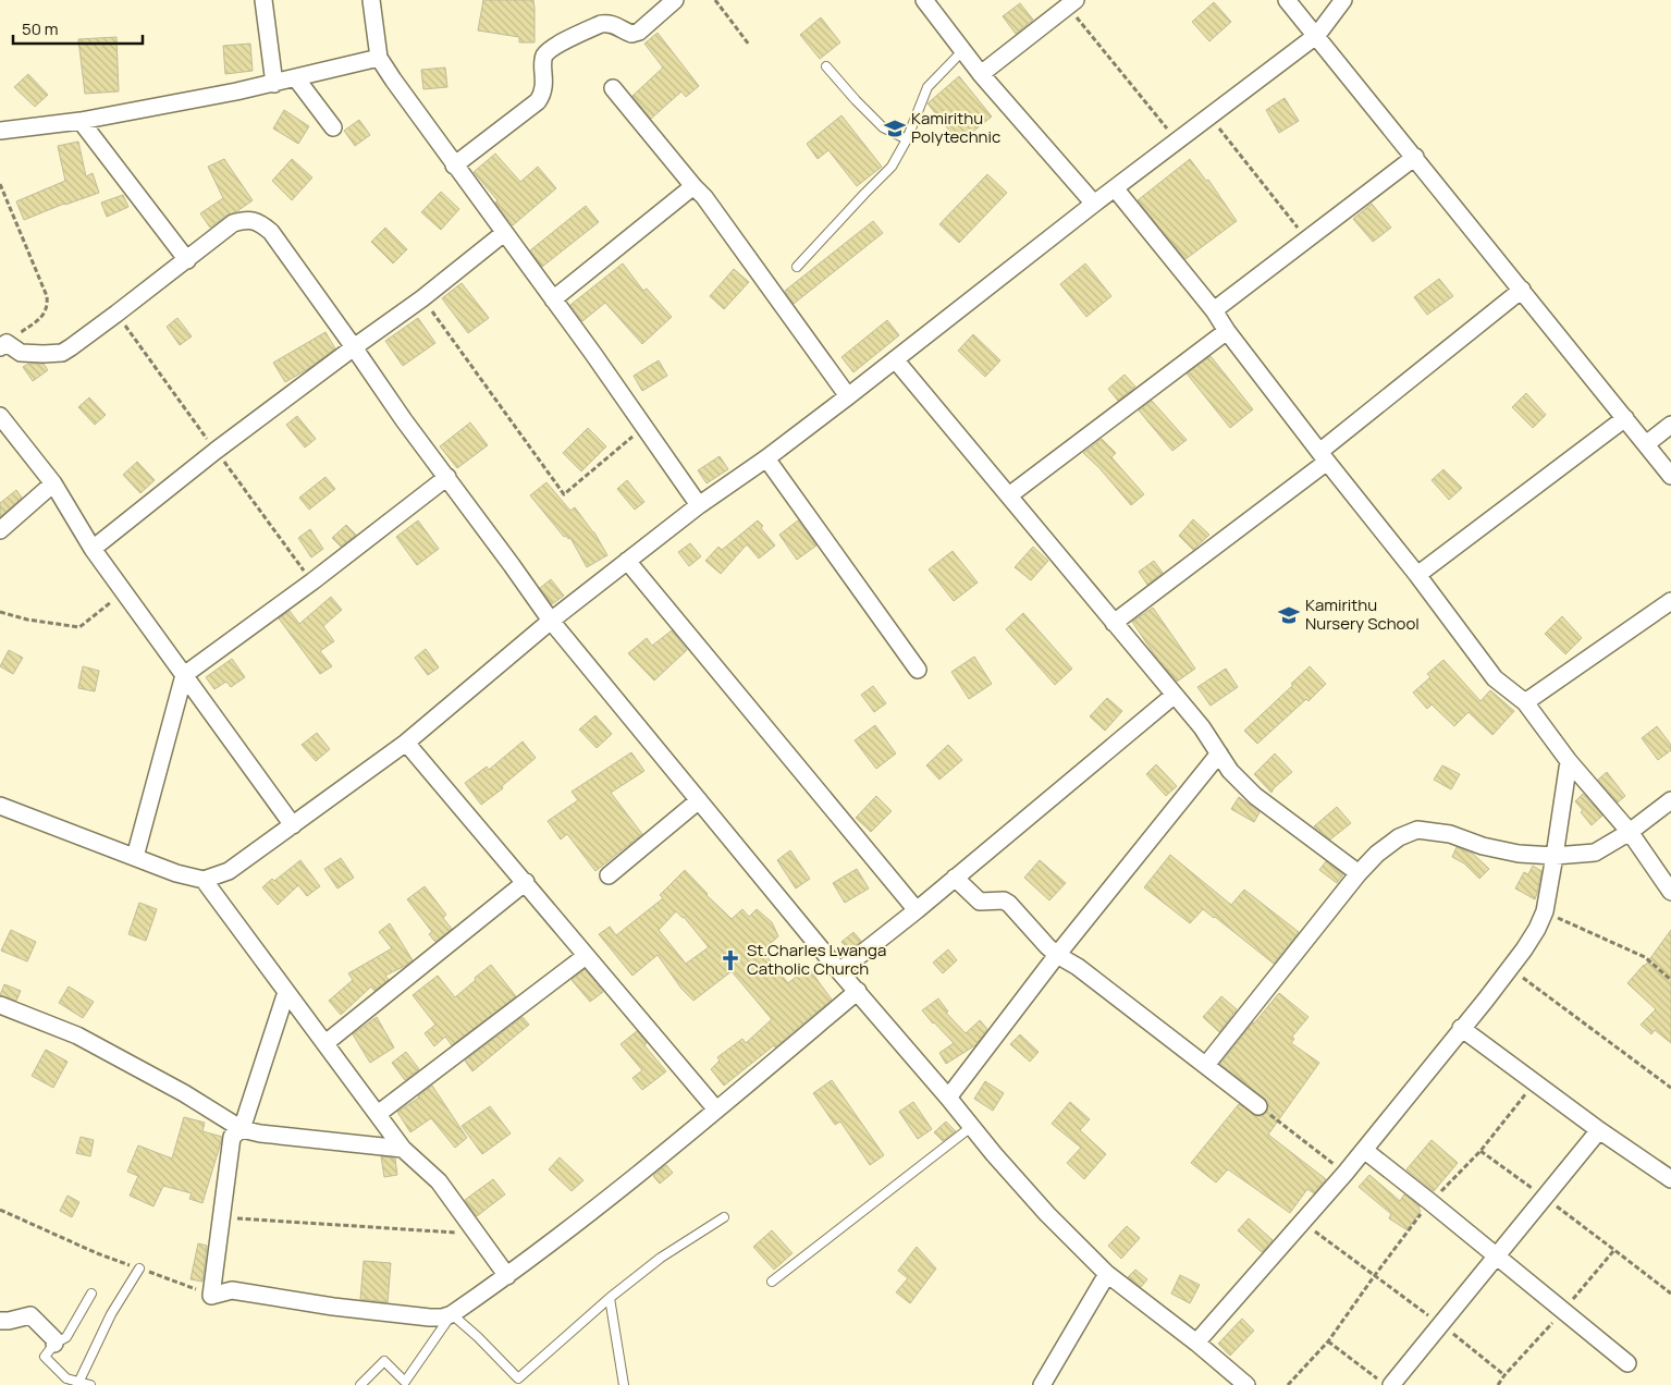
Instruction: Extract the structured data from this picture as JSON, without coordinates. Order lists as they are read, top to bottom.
{
  "places": {
    "school or university": ["Kamirithu Polytechnic", "Kamirithu Nursery School"],
    "church": ["St.Charles Lwanga Catholic Church"]
  },
  "scale_bar": "50 m"
}
